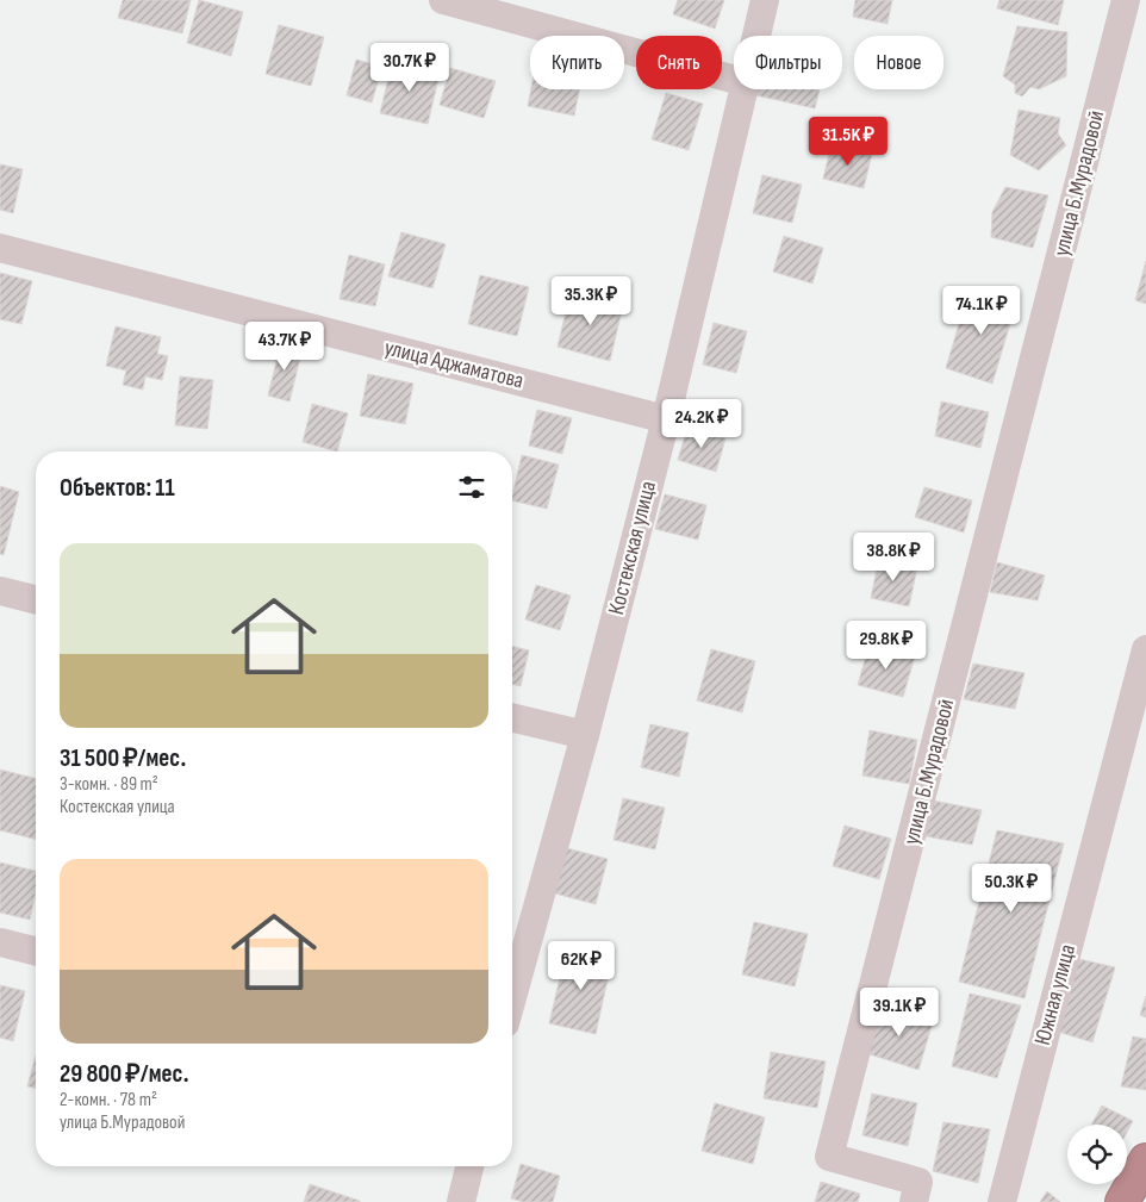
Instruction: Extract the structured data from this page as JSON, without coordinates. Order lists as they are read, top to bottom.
{
  "streets": {
    "street": [
      "улица Б.Мурадовой",
      "улица Аджаматова",
      "Костекская улица",
      "Южная улица"
    ]
  },
  "crossings": [
    ["улица Аджаматова", "Костекская улица"]
  ],
  "page": {
    "chip": [
      "Купить",
      "Снять",
      "Фильтры",
      "Новое"
    ],
    "price": [
      "30.7K ₽",
      "31.5K ₽",
      "35.3K ₽",
      "74.1K ₽",
      "43.7K ₽",
      "24.2K ₽",
      "38.8K ₽",
      "29.8K ₽",
      "50.3K ₽",
      "62K ₽",
      "39.1K ₽"
    ],
    "heading": "Объектов: 11",
    "list": [
      {
        "name": "31 500 ₽/мес.",
        "note": "3-комн. · 89 m² · Костекская улица"
      },
      {
        "name": "29 800 ₽/мес.",
        "note": "2-комн. · 78 m² · улица Б.Мурадовой"
      }
    ]
  }
}
